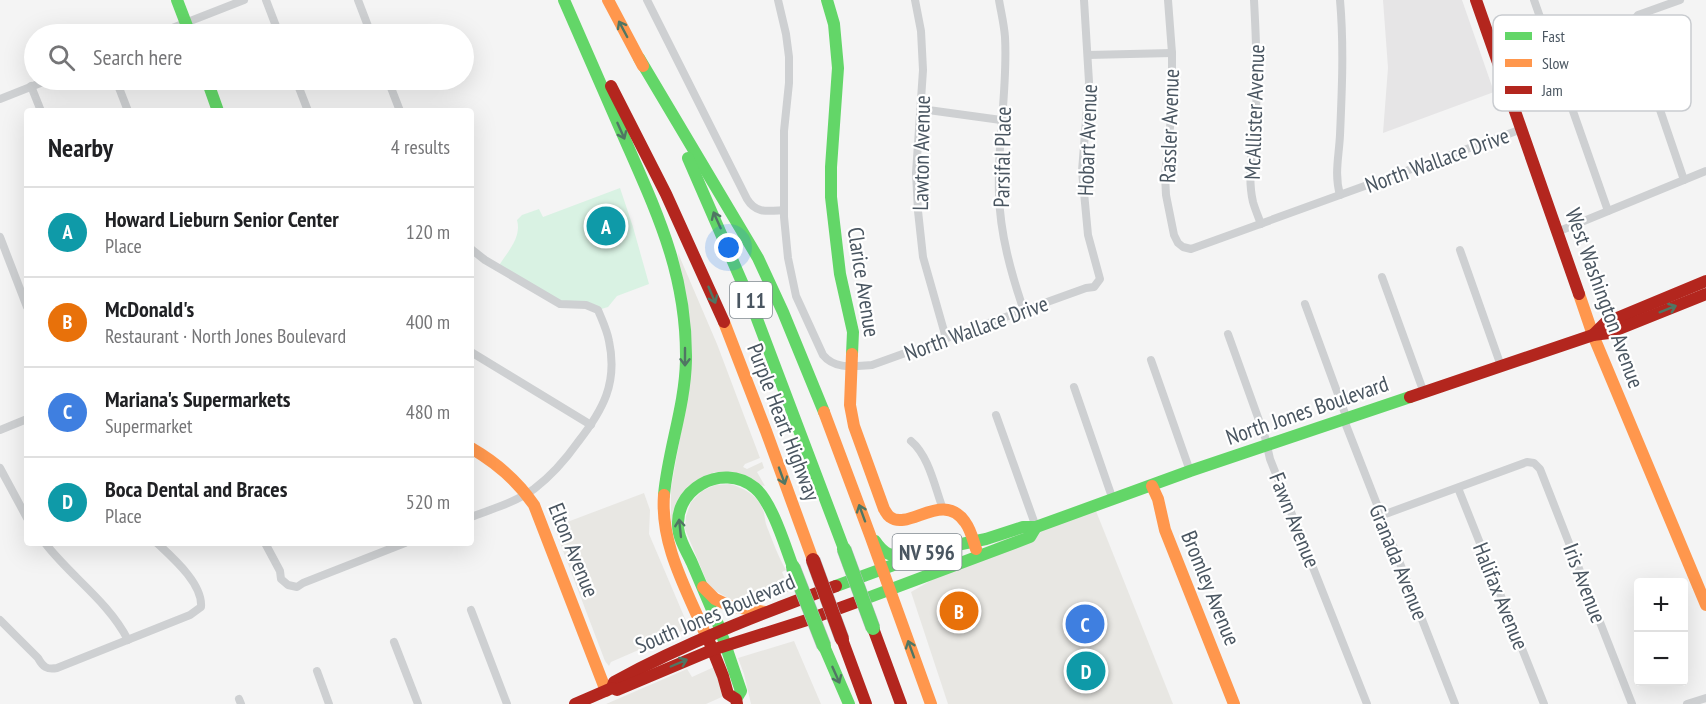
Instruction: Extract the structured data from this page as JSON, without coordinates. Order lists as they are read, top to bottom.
{
  "streets": {
    "main road": [
      "Clarice Avenue",
      "West Washington Avenue",
      "I 11",
      "North Jones Boulevard",
      "Purple Heart Highway",
      "Elton Avenue",
      "NV 596",
      "Bromley Avenue",
      "South Jones Boulevard"
    ],
    "street": [
      "McAllister Avenue",
      "Rassler Avenue",
      "Hobart Avenue",
      "Lawton Avenue",
      "Parsifal Place",
      "North Wallace Drive",
      "Fawn Avenue",
      "Granada Avenue",
      "Iris Avenue",
      "Halifax Avenue"
    ]
  },
  "crossings": [
    ["McAllister Avenue", "North Wallace Drive"],
    ["Rassler Avenue", "North Wallace Drive"],
    ["Hobart Avenue", "North Wallace Drive"],
    ["Lawton Avenue", "North Wallace Drive"],
    ["Parsifal Place", "North Wallace Drive"],
    ["North Wallace Drive", "Clarice Avenue"],
    ["North Wallace Drive", "West Washington Avenue"],
    ["West Washington Avenue", "North Jones Boulevard"],
    ["North Jones Boulevard", "Fawn Avenue"],
    ["North Jones Boulevard", "Granada Avenue"],
    ["North Jones Boulevard", "Bromley Avenue"],
    ["North Jones Boulevard", "South Jones Boulevard"],
    ["Elton Avenue", "South Jones Boulevard"],
    ["Iris Avenue", "Halifax Avenue"]
  ],
  "legend": ["Fast", "Slow", "Jam"],
  "page": {
    "search": "Search here",
    "heading": ["Nearby", "4 results"],
    "list": [
      {
        "mark": "A",
        "name": "Howard Lieburn Senior Center",
        "note": "Place",
        "value": "120 m"
      },
      {
        "mark": "B",
        "name": "McDonald's",
        "note": "Restaurant · North Jones Boulevard",
        "value": "400 m"
      },
      {
        "mark": "C",
        "name": "Mariana's Supermarkets",
        "note": "Supermarket",
        "value": "480 m"
      },
      {
        "mark": "D",
        "name": "Boca Dental and Braces",
        "note": "Place",
        "value": "520 m"
      }
    ],
    "pins": [
      "A",
      "B",
      "C",
      "D"
    ],
    "map_buttons": ["+", "−"]
  }
}
